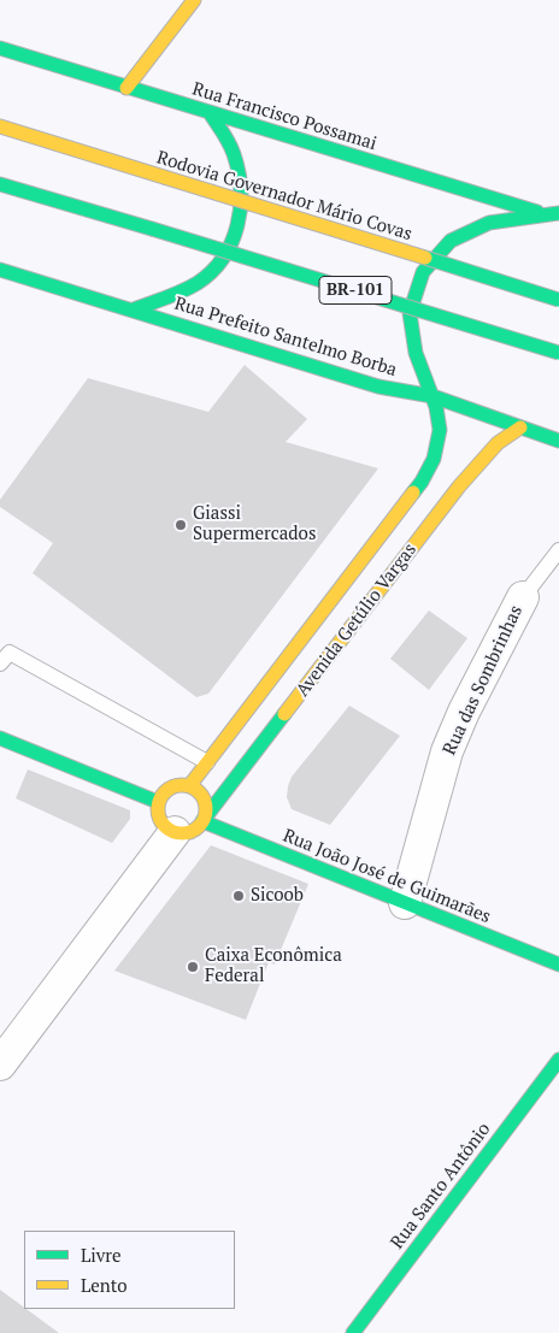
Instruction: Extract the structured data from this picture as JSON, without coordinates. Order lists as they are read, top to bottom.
{
  "streets": {
    "main road": [
      "Rua Francisco Possamai",
      "Rodovia Governador Mário Covas",
      "BR-101",
      "Rua Prefeito Santelmo Borba",
      "Avenida Getúlio Vargas",
      "Rua João José de Guimarães",
      "Rua Santo Antônio"
    ],
    "street": ["Rua das Sombrinhas"]
  },
  "crossings": [
    ["Rua Francisco Possamai", "Avenida Getúlio Vargas"],
    ["Rua Prefeito Santelmo Borba", "Avenida Getúlio Vargas"],
    ["Avenida Getúlio Vargas", "Rua João José de Guimarães"],
    ["Rua das Sombrinhas", "Rua João José de Guimarães"]
  ],
  "places": ["Giassi Supermercados", "Sicoob", "Caixa Econômica Federal"],
  "legend": ["Livre", "Lento"]
}
